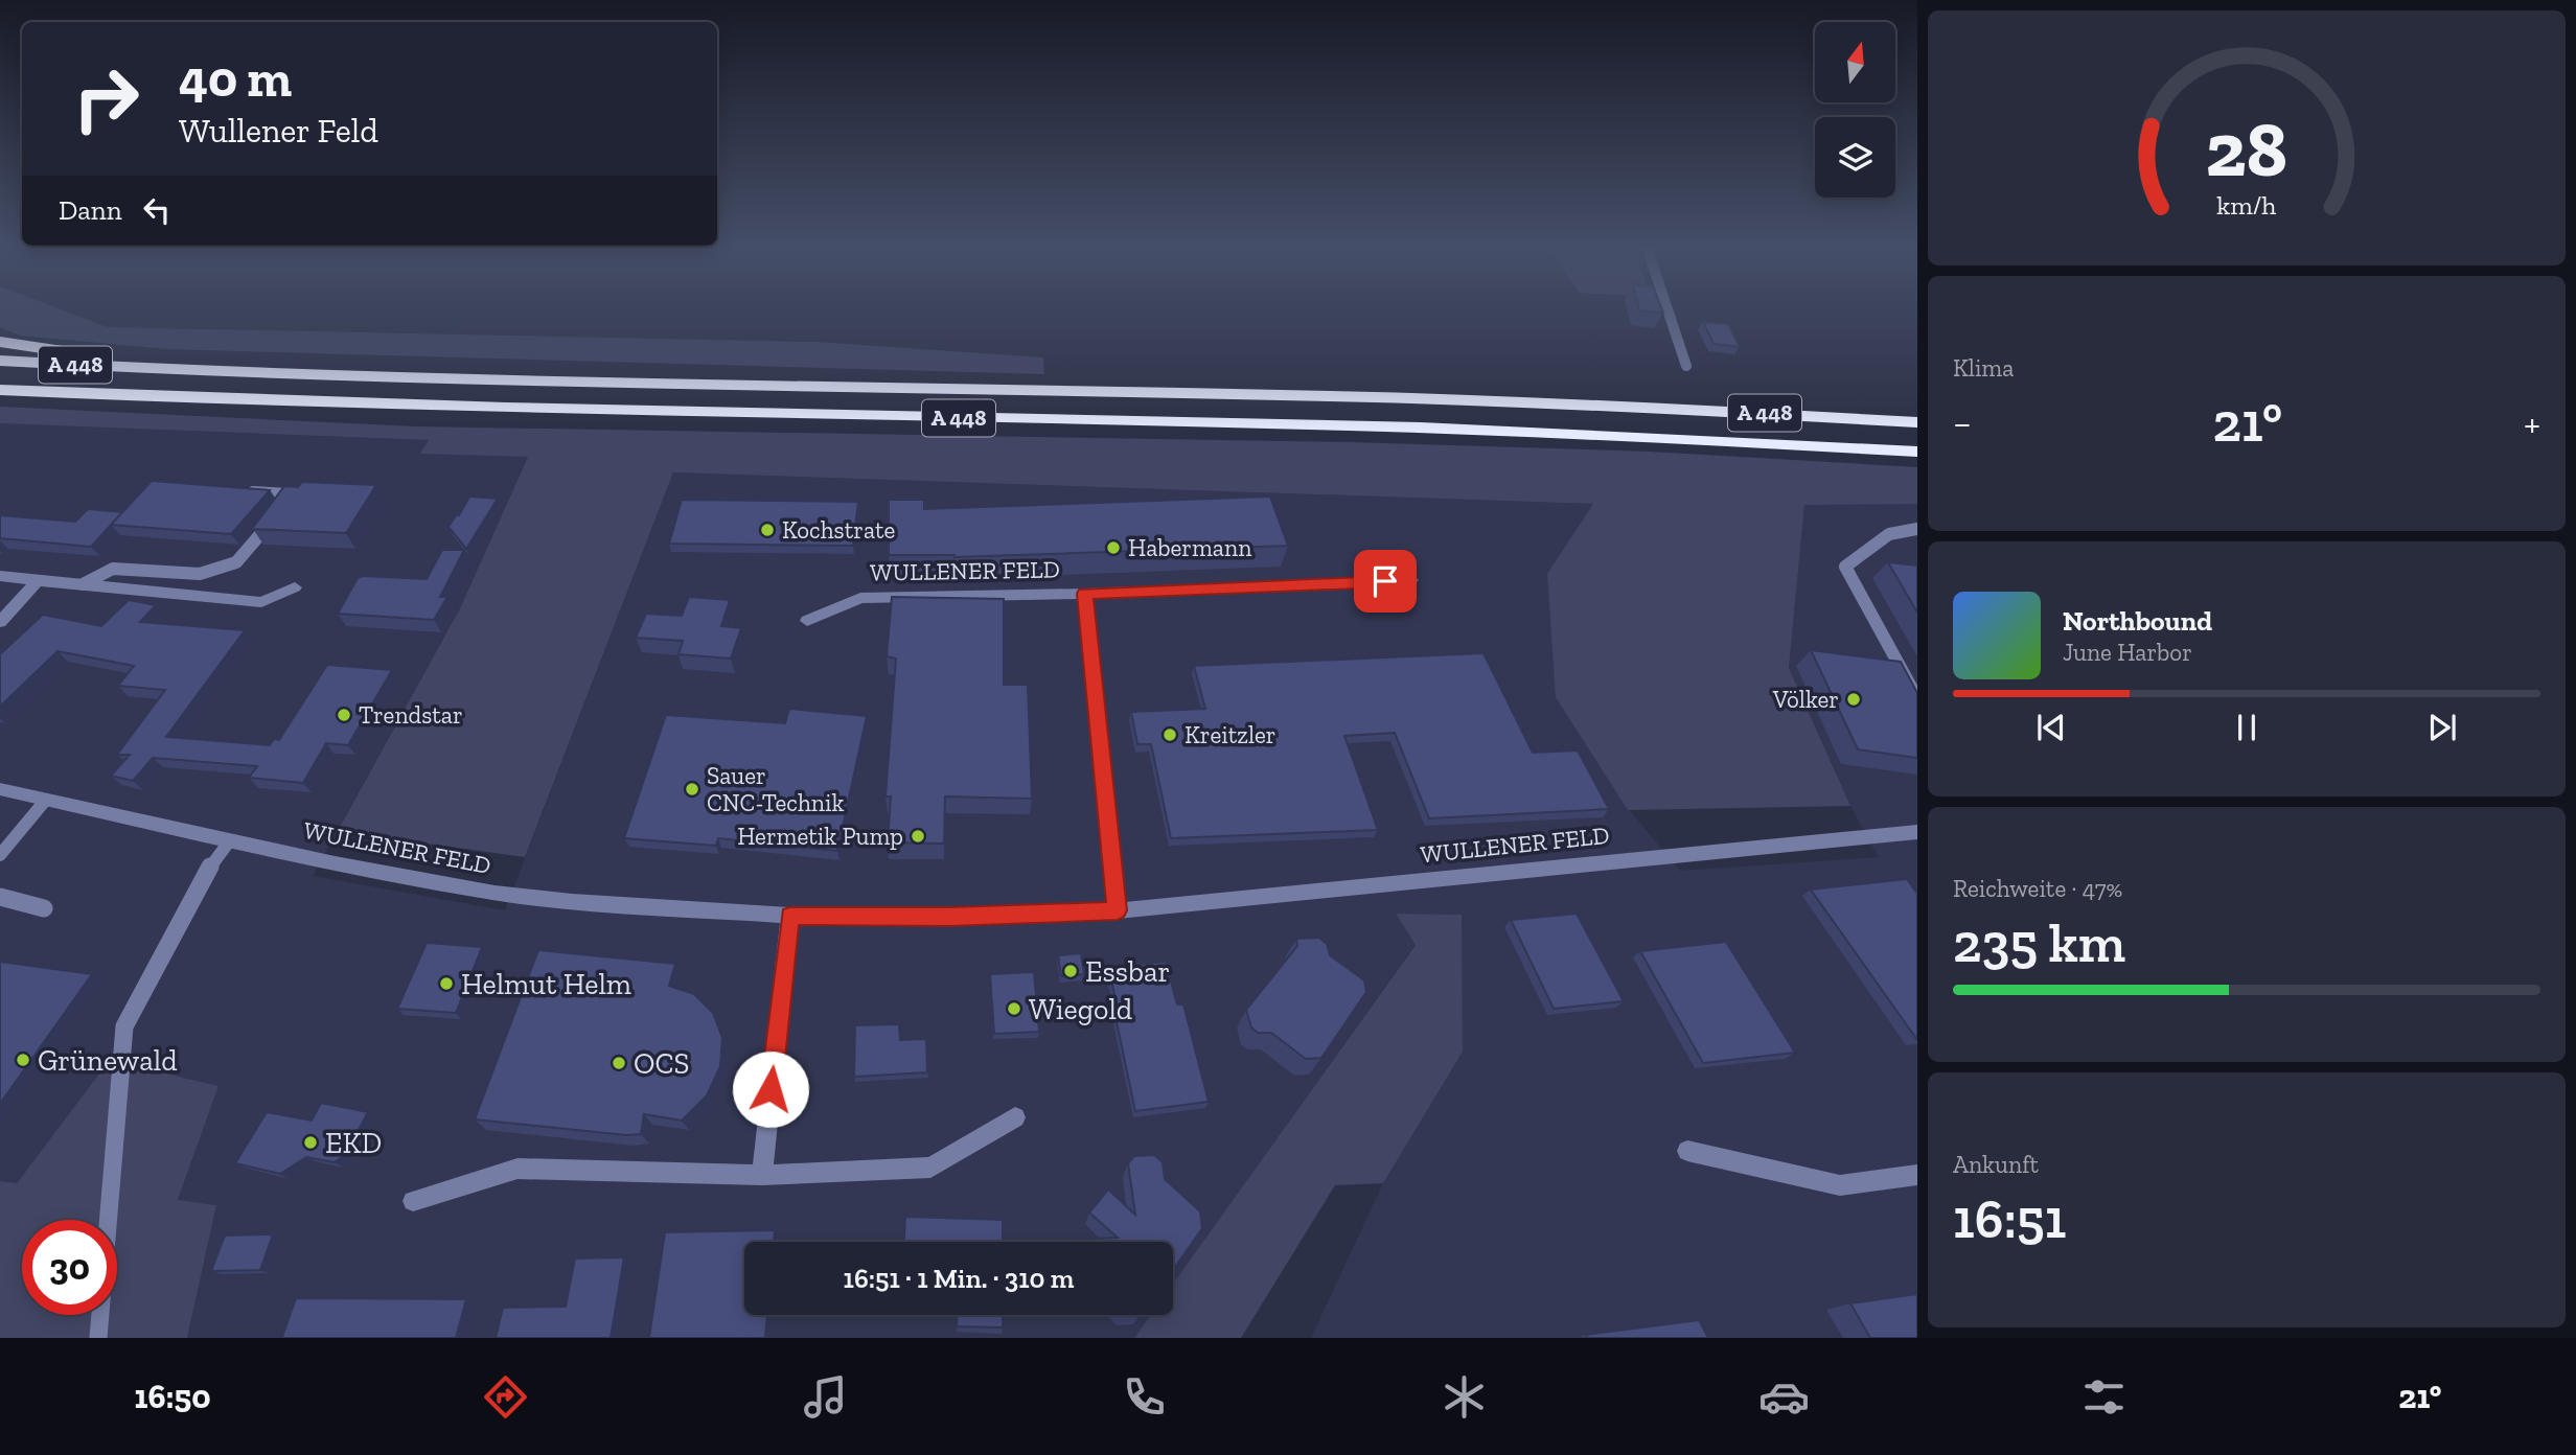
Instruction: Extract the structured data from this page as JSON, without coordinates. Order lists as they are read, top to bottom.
{
  "streets": {
    "highway": ["A 448"],
    "street": ["WULLENER FELD"]
  },
  "places": [
    "Kochstrate",
    "Habermann",
    "Völker",
    "Trendstar",
    "Kreitzler",
    "Sauer CNC-Technik",
    "Hermetik Pump",
    "Essbar",
    "Helmut Helm",
    "Wiegold",
    "Grünewald",
    "OCS",
    "EKD"
  ],
  "north": "top",
  "page": {
    "turn": ["40 m", "Wullener Feld"],
    "then": "Dann",
    "tile": [
      "Klima",
      ["Reichweite · 47%", "235 km"],
      ["Ankunft", "16:51"]
    ],
    "heat": ["−", "21°", "+"],
    "song": ["Northbound", "June Harbor"],
    "limit": "30",
    "trip": "16:51 · 1 Min. · 310 m",
    "tabs": ["16:50", "21°"],
    "gauge": ["28", "km/h"]
  }
}
